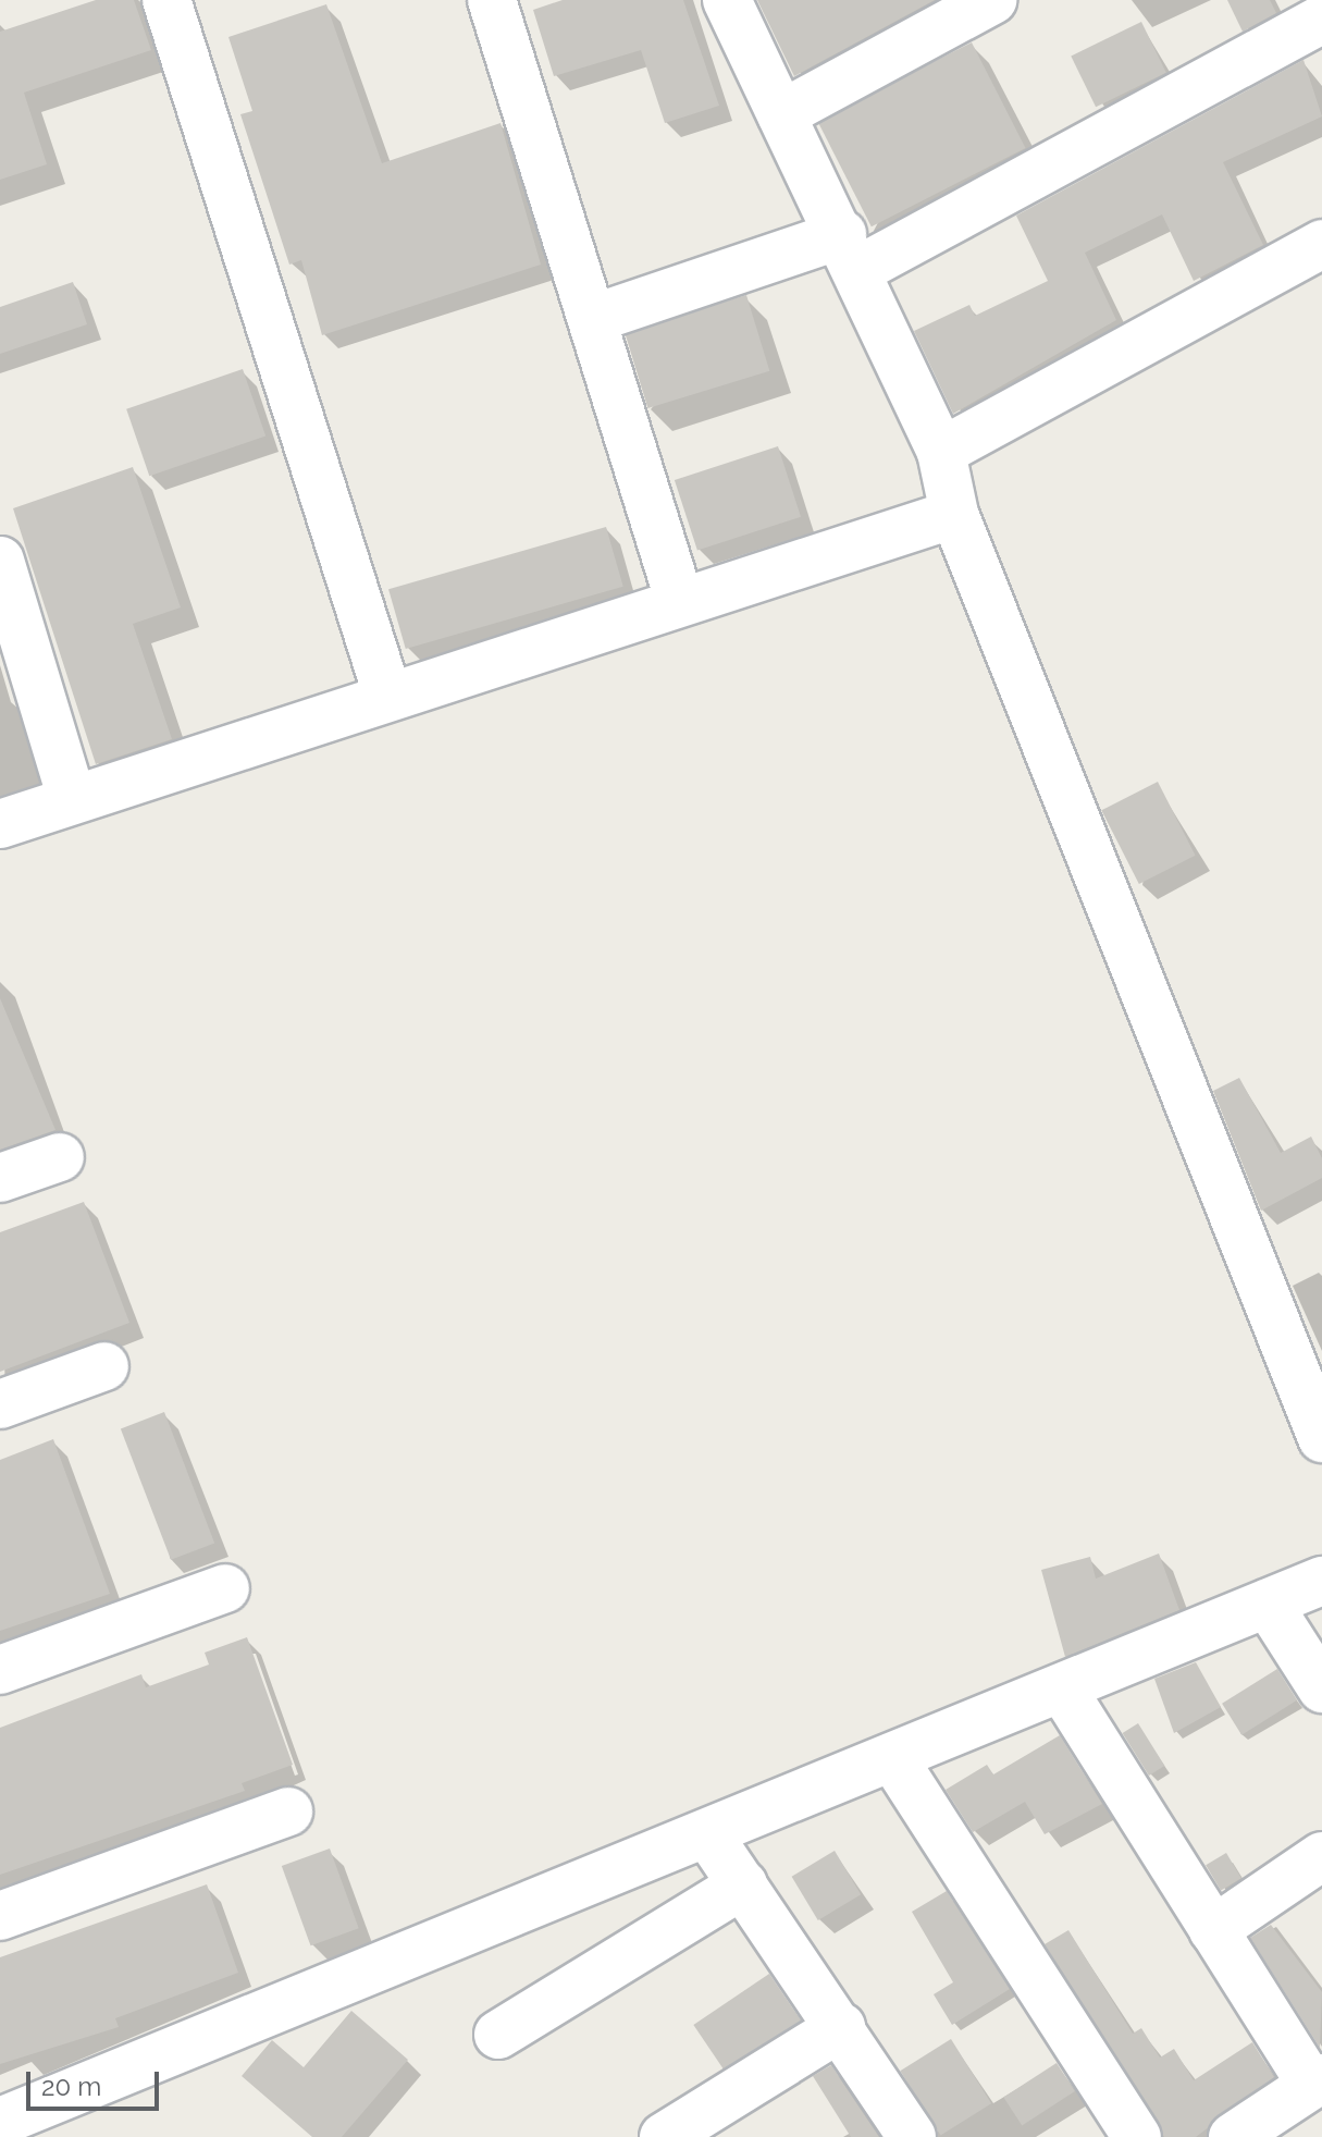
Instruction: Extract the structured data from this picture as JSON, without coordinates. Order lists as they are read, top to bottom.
{
  "scale_bar": "20 m"
}
